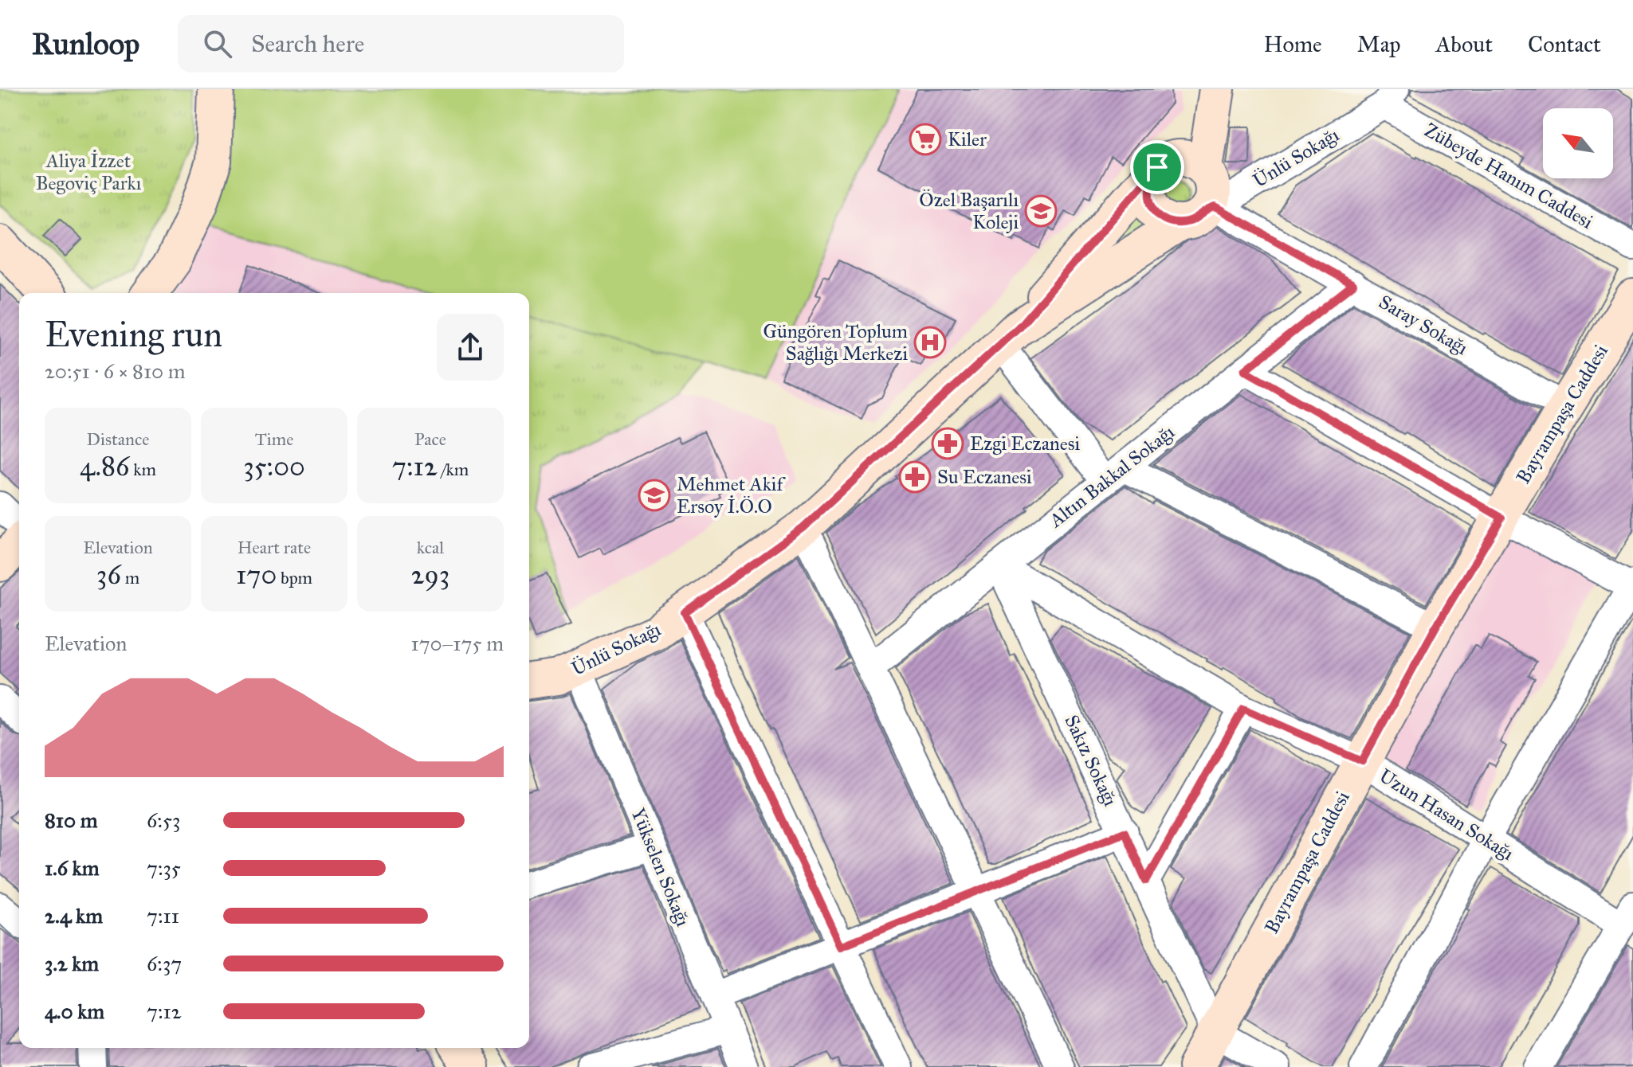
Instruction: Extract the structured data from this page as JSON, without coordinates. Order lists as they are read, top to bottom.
{
  "streets": {
    "street": [
      "Ünlü Sokağı",
      "Zübeyde Hanım Caddesi",
      "Saray Sokağı",
      "Bayrampaşa Caddesi",
      "Altın Bakkal Sokağı",
      "Sakız Sokağı",
      "Uzun Hasan Sokağı",
      "Yükselen Sokağı"
    ]
  },
  "crossings": [
    ["Ünlü Sokağı", "Zübeyde Hanım Caddesi"],
    ["Ünlü Sokağı", "Saray Sokağı"],
    ["Ünlü Sokağı", "Yükselen Sokağı"],
    ["Saray Sokağı", "Bayrampaşa Caddesi"],
    ["Saray Sokağı", "Altın Bakkal Sokağı"],
    ["Bayrampaşa Caddesi", "Sakız Sokağı"],
    ["Bayrampaşa Caddesi", "Uzun Hasan Sokağı"],
    ["Altın Bakkal Sokağı", "Sakız Sokağı"],
    ["Altın Bakkal Sokağı", "Uzun Hasan Sokağı"],
    ["Sakız Sokağı", "Uzun Hasan Sokağı"]
  ],
  "parks": ["Aliya İzzet Begoviç Parkı"],
  "places": {
    "supermarket": ["Kiler"],
    "school or university": ["Özel Başarılı Koleji", "Mehmet Akif Ersoy İ.Ö.O"],
    "hospital": ["Güngören Toplum Sağlığı Merkezi"],
    "pharmacy": ["Ezgi Eczanesi", "Su Eczanesi"]
  },
  "north": "top left",
  "page": {
    "header": "Runloop",
    "search": "Search here",
    "nav": [
      "Home",
      "Map",
      "About",
      "Contact"
    ],
    "heading": ["Evening run", "20:51 · 6 × 810 m"],
    "stats": [
      ["Distance", "4.86 km"],
      ["Time", "35:00"],
      ["Pace", "7:12 /km"],
      ["Elevation", "36 m"],
      ["Heart rate", "170 bpm"],
      ["kcal", "293"]
    ],
    "chart": ["Elevation", "170–175 m"],
    "list": [
      {
        "name": "810 m",
        "note": "6:53"
      },
      {
        "name": "1.6 km",
        "note": "7:35"
      },
      {
        "name": "2.4 km",
        "note": "7:11"
      },
      {
        "name": "3.2 km",
        "note": "6:37"
      },
      {
        "name": "4.0 km",
        "note": "7:12"
      }
    ]
  }
}
